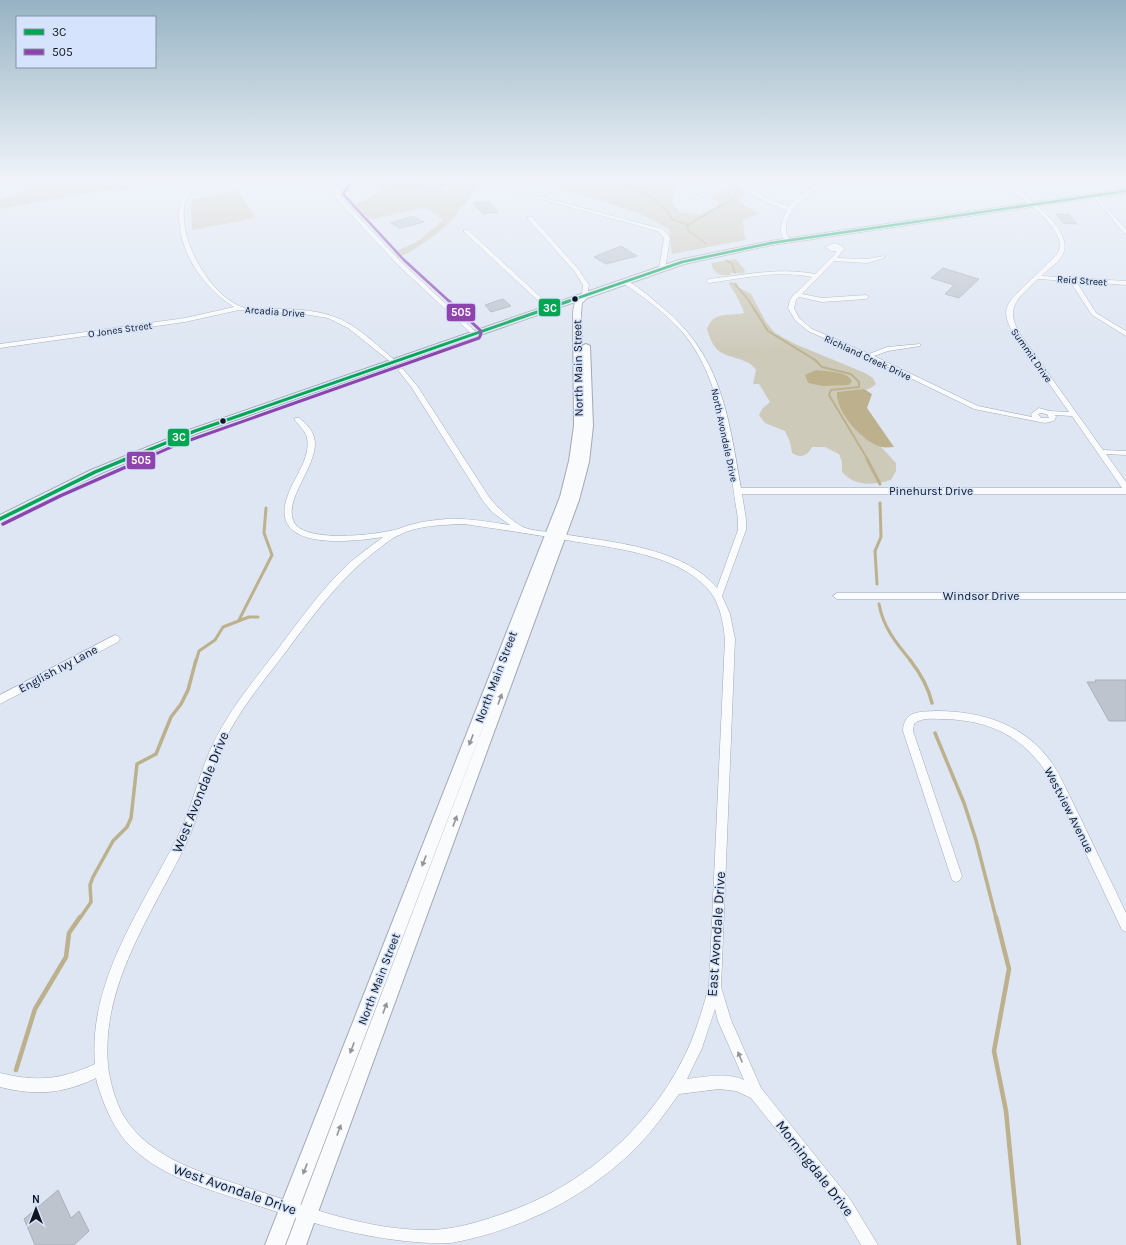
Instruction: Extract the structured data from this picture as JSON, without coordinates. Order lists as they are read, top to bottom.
{
  "streets": {
    "street": [
      "Reid Street",
      "Arcadia Drive",
      "O Jones Street",
      "Summit Drive",
      "Richland Creek Drive",
      "North Main Street",
      "North Avondale Drive",
      "Pinehurst Drive",
      "Windsor Drive",
      "English Ivy Lane",
      "West Avondale Drive",
      "Westview Avenue",
      "East Avondale Drive",
      "Morningdale Drive"
    ]
  },
  "crossings": [
    ["Reid Street", "Summit Drive"],
    ["Arcadia Drive", "O Jones Street"],
    ["Arcadia Drive", "West Avondale Drive"],
    ["Summit Drive", "Richland Creek Drive"],
    ["Summit Drive", "Pinehurst Drive"],
    ["North Main Street", "West Avondale Drive"],
    ["North Main Street", "East Avondale Drive"],
    ["North Avondale Drive", "Pinehurst Drive"],
    ["North Avondale Drive", "East Avondale Drive"],
    ["West Avondale Drive", "East Avondale Drive"],
    ["East Avondale Drive", "Morningdale Drive"]
  ],
  "lines": ["transit line 3C", "transit line 505"],
  "legend": ["3C", "505"],
  "north": "top"
}
